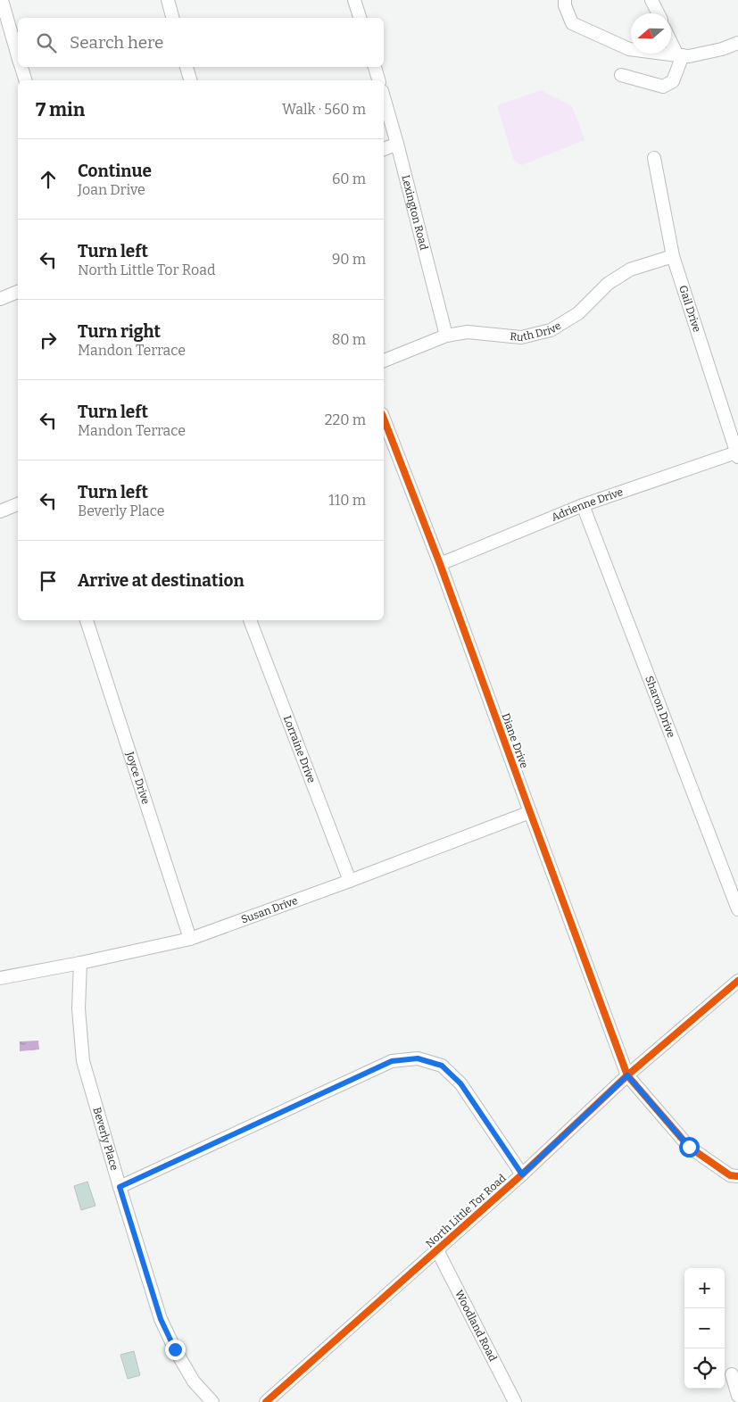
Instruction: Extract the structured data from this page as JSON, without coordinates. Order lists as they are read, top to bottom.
{
  "streets": {
    "street": [
      "Lexington Road",
      "Gail Drive",
      "Ruth Drive",
      "Adrienne Drive",
      "Sharon Drive",
      "Diane Drive",
      "Lorraine Drive",
      "Joyce Drive",
      "Susan Drive",
      "Beverly Place",
      "North Little Tor Road",
      "Woodland Road"
    ]
  },
  "crossings": [
    ["Lexington Road", "Ruth Drive"],
    ["Gail Drive", "Ruth Drive"],
    ["Gail Drive", "Adrienne Drive"],
    ["Adrienne Drive", "Sharon Drive"],
    ["Adrienne Drive", "Diane Drive"],
    ["Diane Drive", "Susan Drive"],
    ["Diane Drive", "North Little Tor Road"],
    ["Lorraine Drive", "Susan Drive"],
    ["Joyce Drive", "Susan Drive"],
    ["Susan Drive", "Beverly Place"],
    ["North Little Tor Road", "Woodland Road"]
  ],
  "north": "left",
  "page": {
    "search": "Search here",
    "heading": ["7 min", "Walk · 560 m"],
    "list": [
      ["Continue", "Joan Drive", "60 m"],
      ["Turn left", "North Little Tor Road", "90 m"],
      ["Turn right", "Mandon Terrace", "80 m"],
      ["Turn left", "Mandon Terrace", "220 m"],
      ["Turn left", "Beverly Place", "110 m"],
      "Arrive at destination"
    ],
    "map_buttons": ["+", "−"]
  }
}
